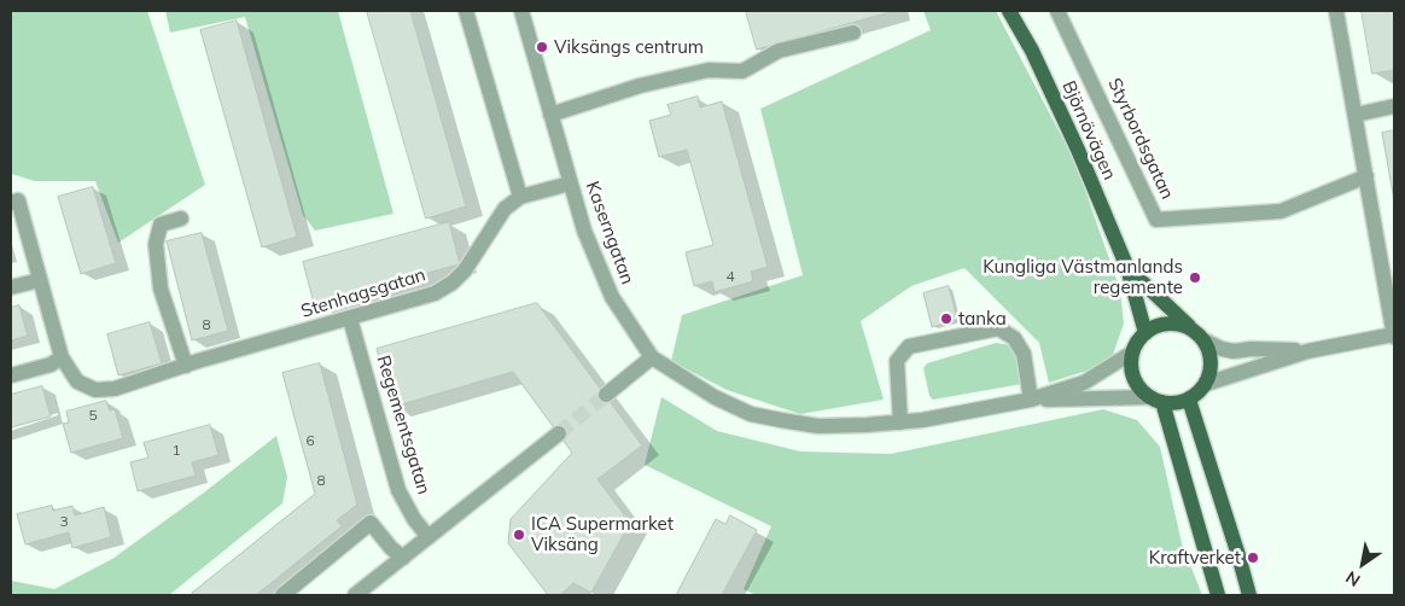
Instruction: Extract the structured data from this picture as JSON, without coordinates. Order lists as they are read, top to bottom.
{
  "streets": {
    "main road": ["Björnövägen"],
    "street": [
      "Styrbordsgatan",
      "Kaserngatan",
      "Stenhagsgatan",
      "Regementsgatan"
    ]
  },
  "crossings": [
    ["Björnövägen", "Kaserngatan"],
    ["Kaserngatan", "Stenhagsgatan"],
    ["Stenhagsgatan", "Regementsgatan"]
  ],
  "places": [
    "Viksängs centrum",
    "Kungliga Västmanlands regemente",
    "tanka",
    "ICA Supermarket Viksäng",
    "Kraftverket"
  ],
  "house_numbers": [
    "4",
    "8",
    "5",
    "6",
    "1",
    "8",
    "3"
  ],
  "north": "bottom left"
}
